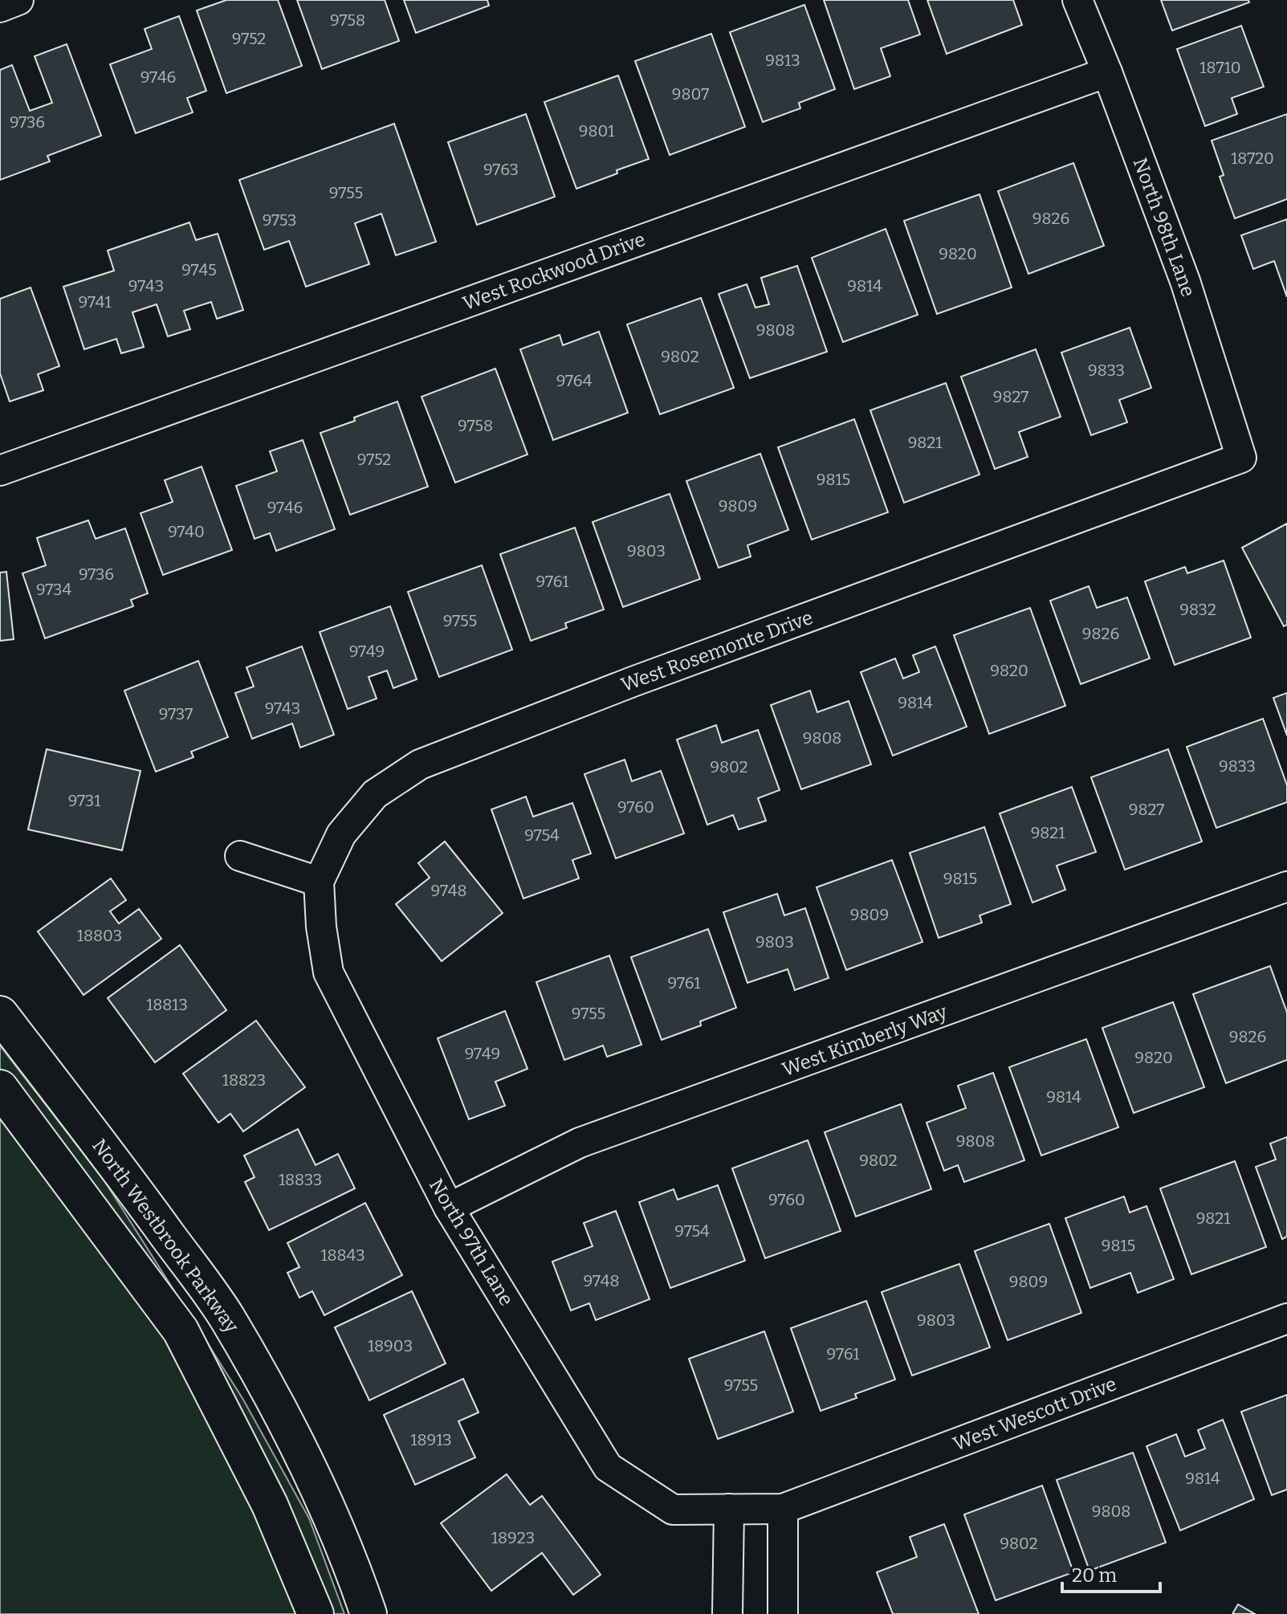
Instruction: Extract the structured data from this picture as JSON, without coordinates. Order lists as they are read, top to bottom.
{
  "streets": {
    "street": [
      "North 98th Lane",
      "West Rockwood Drive",
      "West Rosemonte Drive",
      "West Kimberly Way",
      "North Westbrook Parkway",
      "North 97th Lane",
      "West Wescott Drive"
    ]
  },
  "crossings": [
    ["North 98th Lane", "West Rockwood Drive"],
    ["North 98th Lane", "West Rosemonte Drive"],
    ["West Rosemonte Drive", "North 97th Lane"],
    ["West Kimberly Way", "North 97th Lane"],
    ["North 97th Lane", "West Wescott Drive"]
  ],
  "house_numbers": [
    "9758",
    "9752",
    "9813",
    "18710",
    "9746",
    "9807",
    "9736",
    "9801",
    "18720",
    "9763",
    "9755",
    "9826",
    "9753",
    "9820",
    "9745",
    "9743",
    "9814",
    "9741",
    "9808",
    "9802",
    "9833",
    "9764",
    "9827",
    "9758",
    "9821",
    "9752",
    "9815",
    "9809",
    "9746",
    "9740",
    "9803",
    "9736",
    "9761",
    "9734",
    "9832",
    "9755",
    "9826",
    "9749",
    "9820",
    "9814",
    "9743",
    "9737",
    "9808",
    "9833",
    "9802",
    "9731",
    "9760",
    "9827",
    "9821",
    "9754",
    "9815",
    "9748",
    "9809",
    "18803",
    "9803",
    "9761",
    "18813",
    "9755",
    "9826",
    "9749",
    "9820",
    "18823",
    "9814",
    "9808",
    "9802",
    "18833",
    "9760",
    "9821",
    "9754",
    "9815",
    "18843",
    "9748",
    "9809",
    "9803",
    "18903",
    "9761",
    "9755",
    "18913",
    "9814",
    "9808",
    "18923",
    "9802"
  ],
  "scale_bar": "20 m"
}
